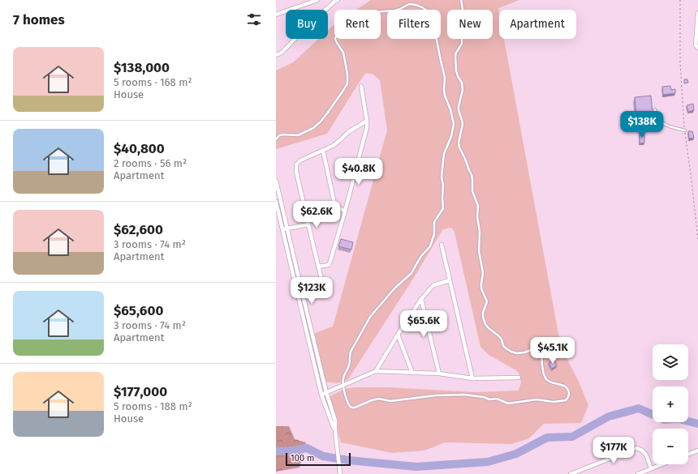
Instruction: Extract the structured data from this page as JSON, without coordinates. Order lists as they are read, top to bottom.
{
  "scale_bar": "100 m",
  "page": {
    "heading": "7 homes",
    "chip": [
      "Buy",
      "Rent",
      "Filters",
      "New",
      "Apartment"
    ],
    "list": [
      {
        "name": "$138,000",
        "note": "5 rooms · 168 m² · House"
      },
      {
        "name": "$40,800",
        "note": "2 rooms · 56 m² · Apartment"
      },
      {
        "name": "$62,600",
        "note": "3 rooms · 74 m² · Apartment"
      },
      {
        "name": "$65,600",
        "note": "3 rooms · 74 m² · Apartment"
      },
      {
        "name": "$177,000",
        "note": "5 rooms · 188 m² · House"
      }
    ],
    "price": [
      "$138K",
      "$40.8K",
      "$62.6K",
      "$123K",
      "$65.6K",
      "$45.1K",
      "$177K"
    ],
    "map_buttons": ["+", "−"],
    "scale": "100 m"
  }
}
